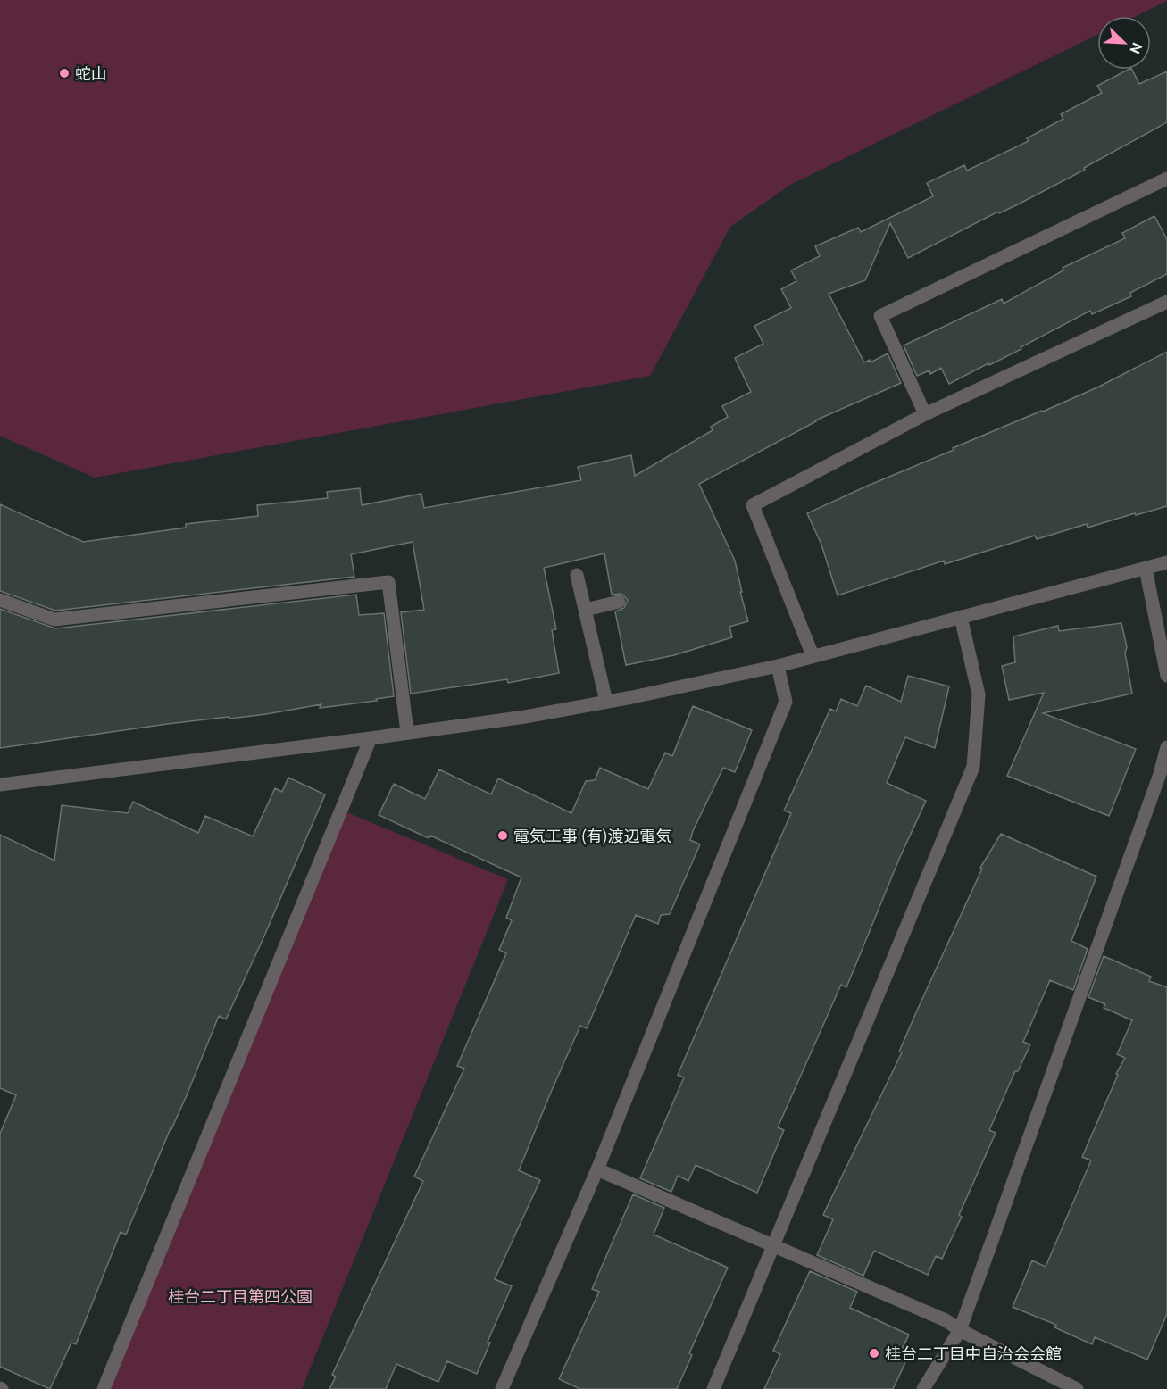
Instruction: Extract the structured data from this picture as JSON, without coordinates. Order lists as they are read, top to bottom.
{
  "parks": ["桂台二丁目第四公園"],
  "places": ["蛇山", "電気工事 (有)渡辺電気", "桂台二丁目中自治会会館"],
  "north": "bottom right"
}
